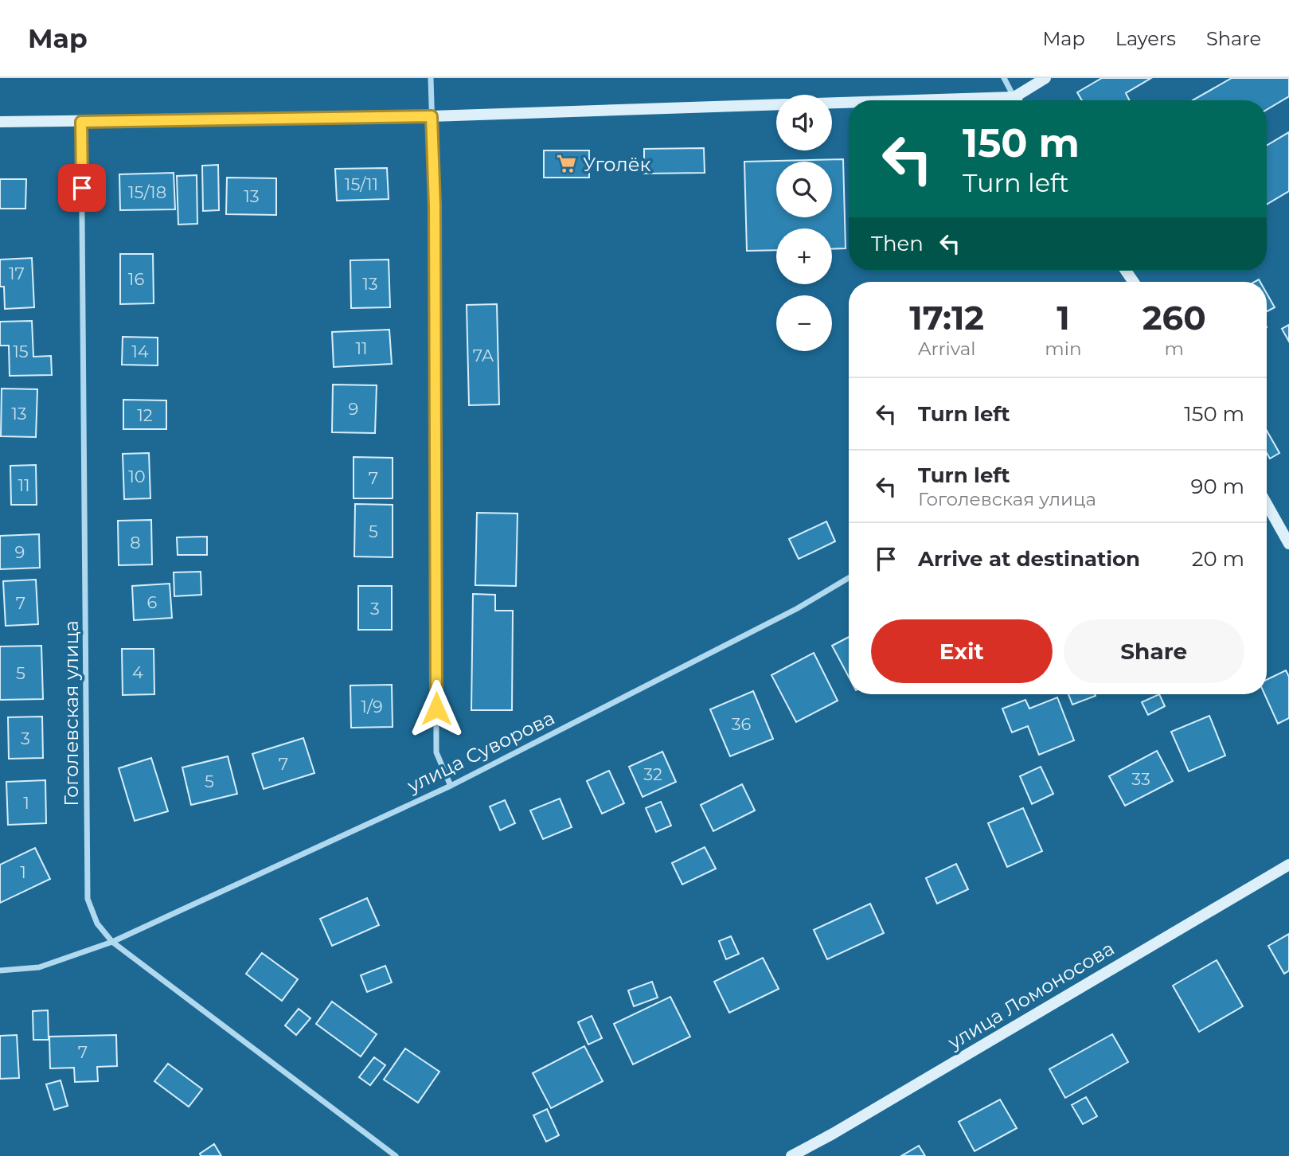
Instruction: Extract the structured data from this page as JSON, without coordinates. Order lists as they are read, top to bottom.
{
  "streets": {
    "main road": ["улица Ломоносова"],
    "street": ["Гоголевская улица", "улица Суворова"]
  },
  "crossings": [
    ["Гоголевская улица", "улица Суворова"]
  ],
  "places": {
    "supermarket": ["Уголёк"]
  },
  "house_numbers": [
    "15/11",
    "15/18",
    "13",
    "17",
    "16",
    "13",
    "11",
    "15",
    "14",
    "7А",
    "9",
    "13",
    "12",
    "10",
    "7",
    "11",
    "5",
    "8",
    "9",
    "6",
    "7",
    "3",
    "4",
    "5",
    "1/9",
    "36",
    "3",
    "7",
    "32",
    "33",
    "5",
    "1",
    "1",
    "7"
  ],
  "page": {
    "header": "Map",
    "nav": ["Map", "Layers", "Share"],
    "map_buttons": ["+", "−"],
    "turn": ["150 m", "Turn left"],
    "then": "Then",
    "eta": [
      "17:12",
      "Arrival",
      "1",
      "min",
      "260",
      "m"
    ],
    "list": [
      {
        "name": "Turn left",
        "value": "150 m"
      },
      {
        "name": "Turn left",
        "note": "Гоголевская улица",
        "value": "90 m"
      },
      {
        "name": "Arrive at destination",
        "value": "20 m"
      }
    ],
    "buttons": ["Exit", "Share"]
  }
}
